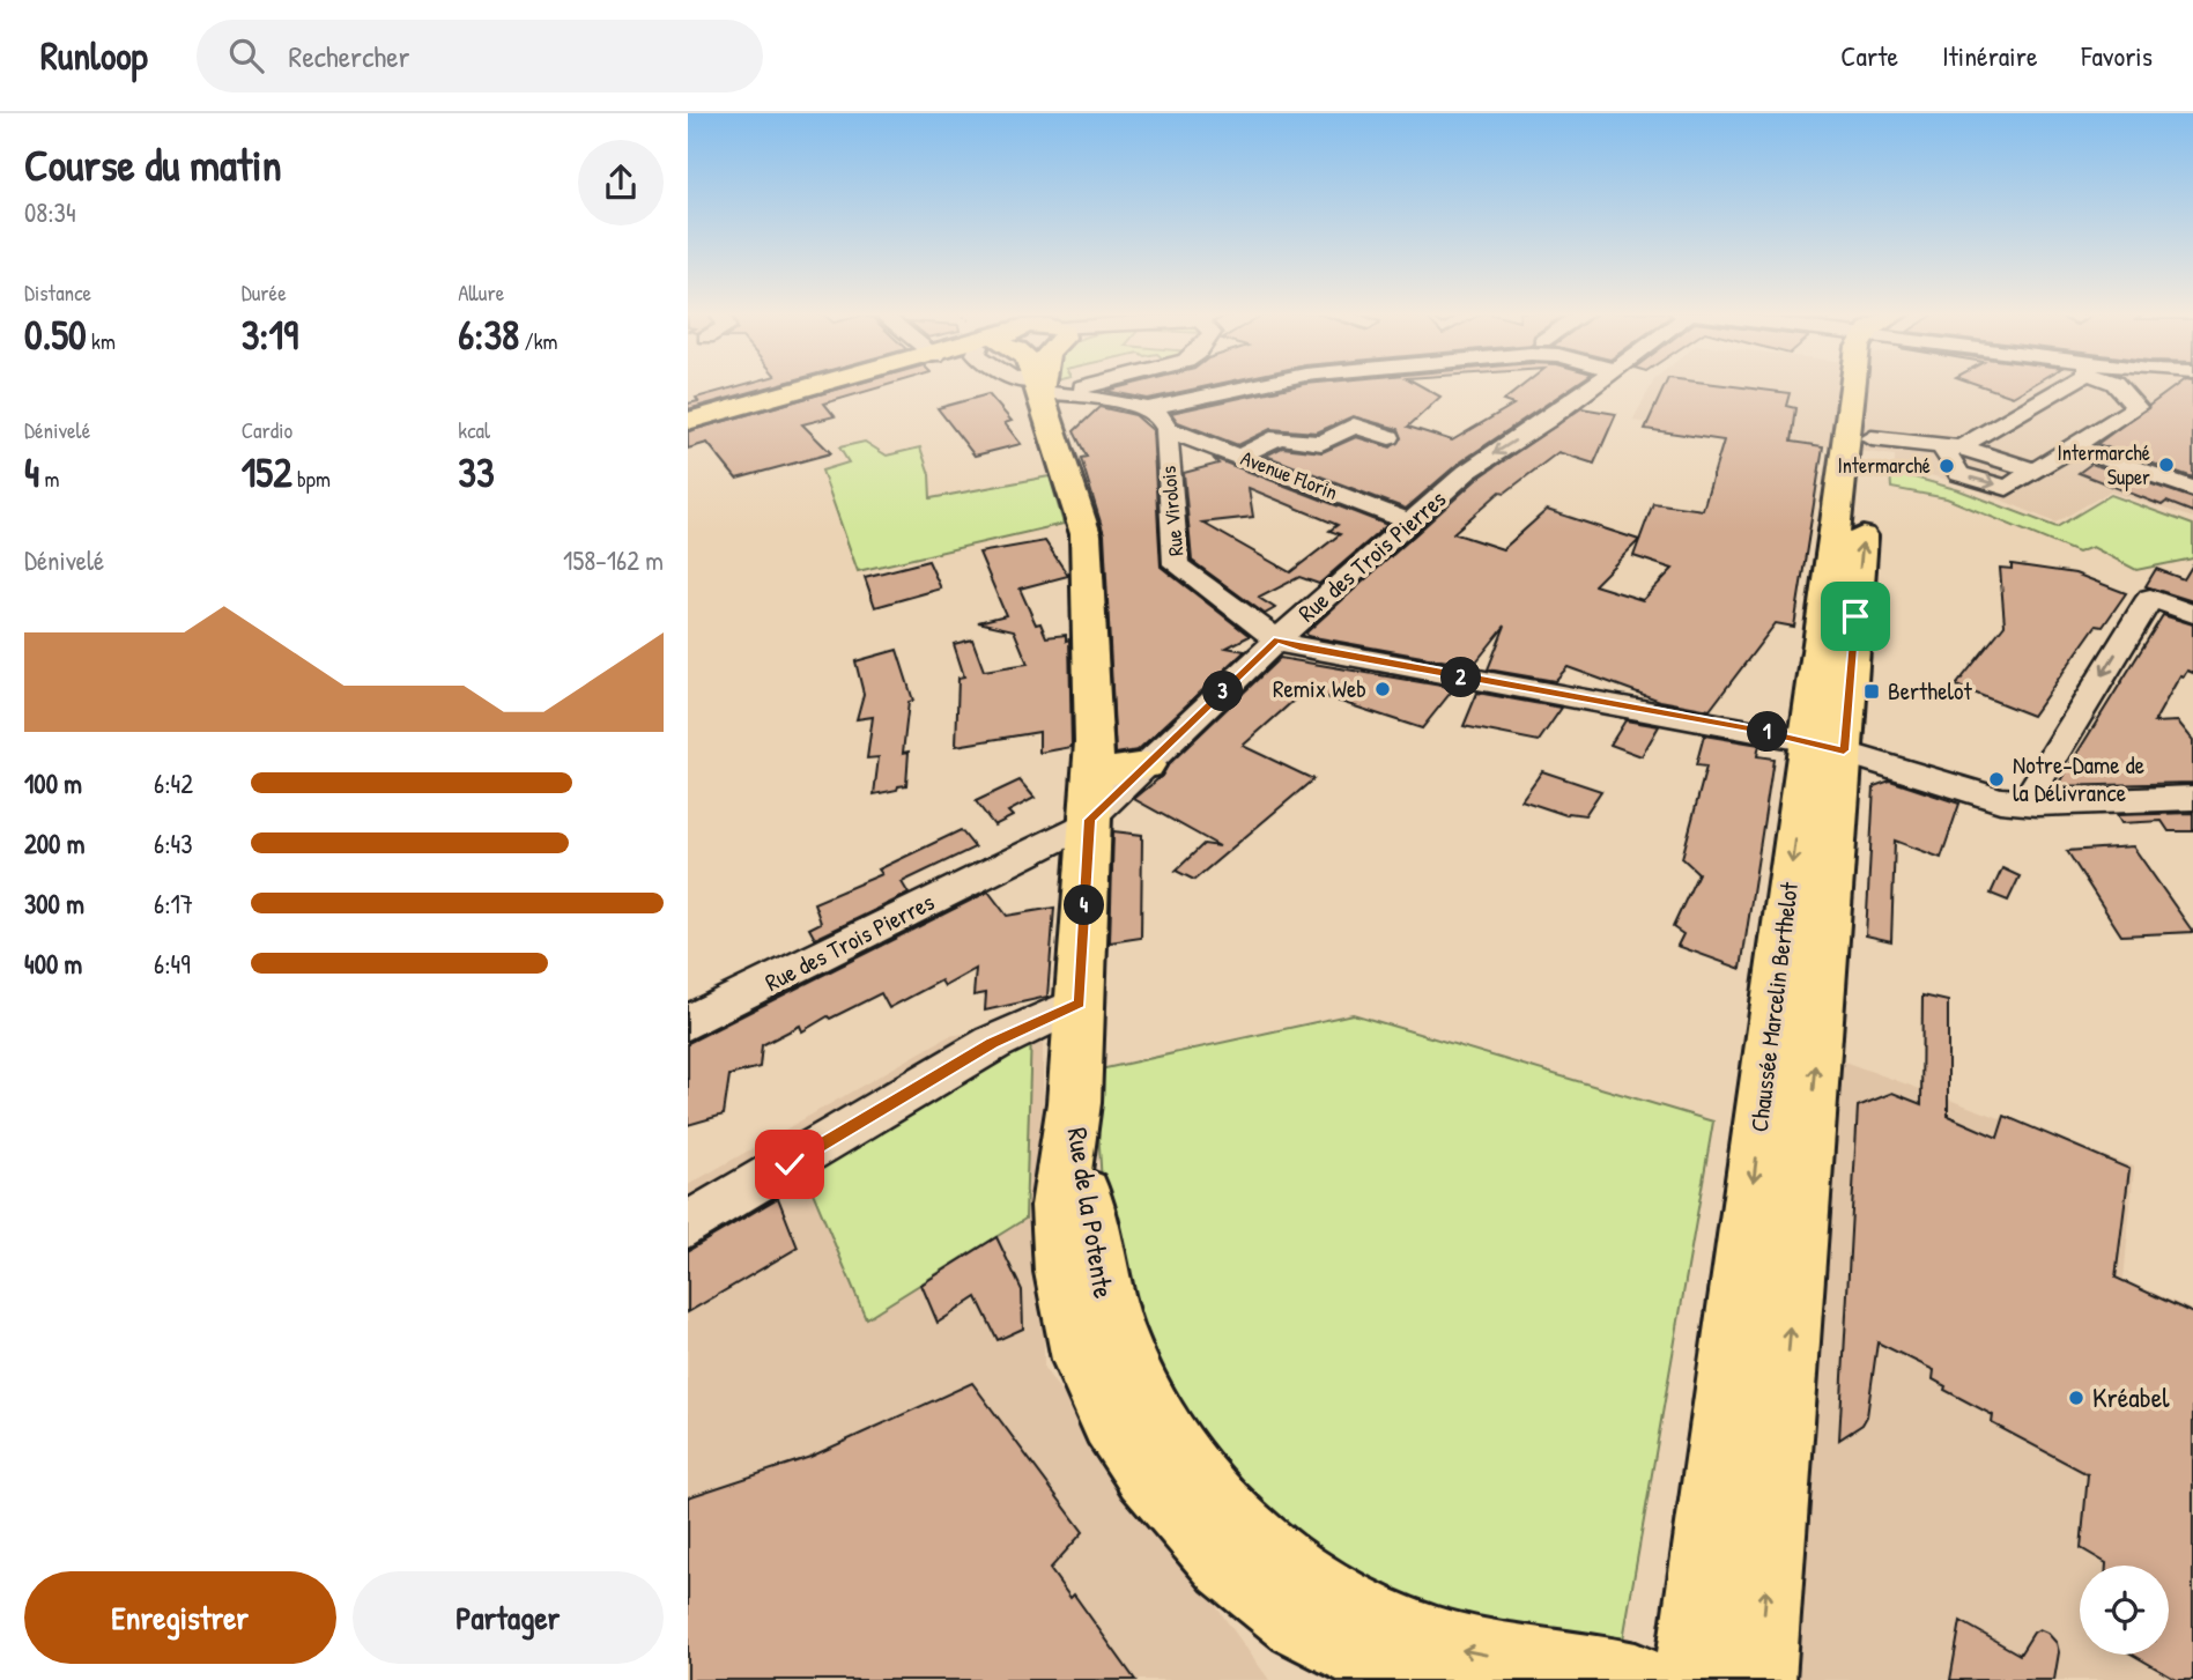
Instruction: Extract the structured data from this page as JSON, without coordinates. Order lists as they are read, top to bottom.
{
  "streets": {
    "main road": ["Chaussée Marcelin Berthelot", "Rue de la Potente"],
    "street": ["Avenue Florin", "Rue Virolois", "Rue des Trois Pierres"]
  },
  "crossings": [
    ["Avenue Florin", "Rue Virolois"],
    ["Avenue Florin", "Rue des Trois Pierres"],
    ["Rue Virolois", "Rue des Trois Pierres"],
    ["Rue Virolois", "Chaussée Marcelin Berthelot"],
    ["Rue des Trois Pierres", "Rue de la Potente"]
  ],
  "places": {
    "other": [
      "Intermarché Super",
      "Intermarché",
      "Remix Web",
      "Notre-Dame de la Délivrance",
      "Kréabel"
    ],
    "transit": ["Berthelot"]
  },
  "page": {
    "header": "Runloop",
    "search": "Rechercher",
    "nav": ["Carte", "Itinéraire", "Favoris"],
    "heading": ["Course du matin", "08:34"],
    "stats": [
      ["Distance", "0.50 km"],
      ["Durée", "3:19"],
      ["Allure", "6:38 /km"],
      ["Dénivelé", "4 m"],
      ["Cardio", "152 bpm"],
      ["kcal", "33"]
    ],
    "chart": ["Dénivelé", "158–162 m"],
    "pins": [
      "2",
      "3",
      "1",
      "4"
    ],
    "list": [
      {
        "name": "100 m",
        "note": "6:42"
      },
      {
        "name": "200 m",
        "note": "6:43"
      },
      {
        "name": "300 m",
        "note": "6:17"
      },
      {
        "name": "400 m",
        "note": "6:49"
      }
    ],
    "buttons": ["Enregistrer", "Partager"]
  }
}
